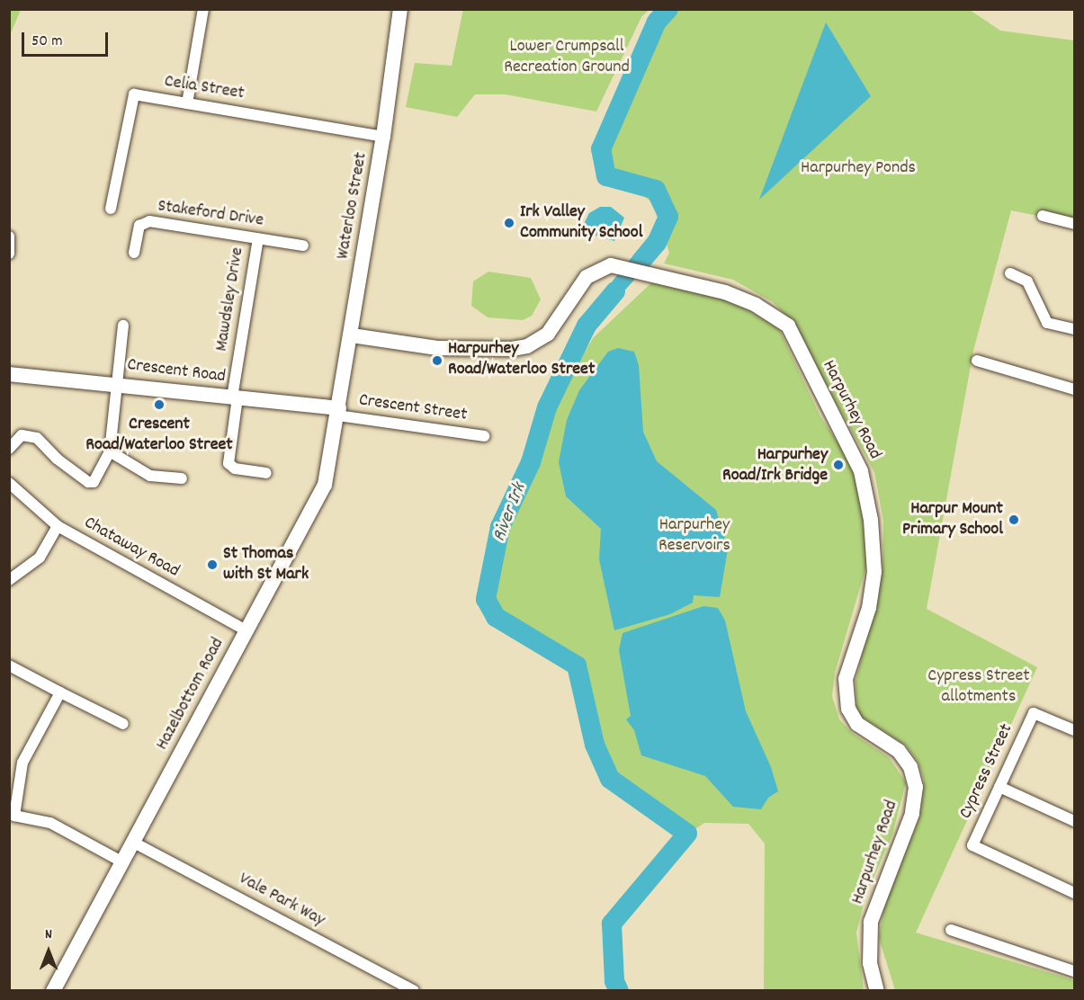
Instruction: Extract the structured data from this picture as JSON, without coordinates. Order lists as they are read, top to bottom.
{
  "streets": {
    "street": [
      "Celia Street",
      "Waterloo Street",
      "Stakeford Drive",
      "Mawdsley Drive",
      "Crescent Road",
      "Crescent Street",
      "Harpurhey Road",
      "Chataway Road",
      "Hazelbottom Road",
      "Cypress Street",
      "Vale Park Way"
    ]
  },
  "crossings": [
    ["Celia Street", "Waterloo Street"],
    ["Waterloo Street", "Crescent Road"],
    ["Waterloo Street", "Crescent Street"],
    ["Waterloo Street", "Harpurhey Road"],
    ["Waterloo Street", "Hazelbottom Road"],
    ["Stakeford Drive", "Mawdsley Drive"],
    ["Mawdsley Drive", "Crescent Road"],
    ["Crescent Road", "Crescent Street"],
    ["Crescent Road", "Hazelbottom Road"],
    ["Crescent Street", "Hazelbottom Road"],
    ["Chataway Road", "Hazelbottom Road"],
    ["Hazelbottom Road", "Vale Park Way"]
  ],
  "water": ["River Irk"],
  "parks": [
    "Lower Crumpsall Recreation Ground",
    "Harpurhey Ponds",
    "Harpurhey Reservoirs",
    "Cypress Street allotments"
  ],
  "places": [
    "Irk Valley Community School",
    "Harpurhey Road/Waterloo Street",
    "Crescent Road/Waterloo Street",
    "Harpurhey Road/Irk Bridge",
    "Harpur Mount Primary School",
    "St Thomas with St Mark"
  ],
  "scale_bar": "50 m",
  "north": "top"
}
